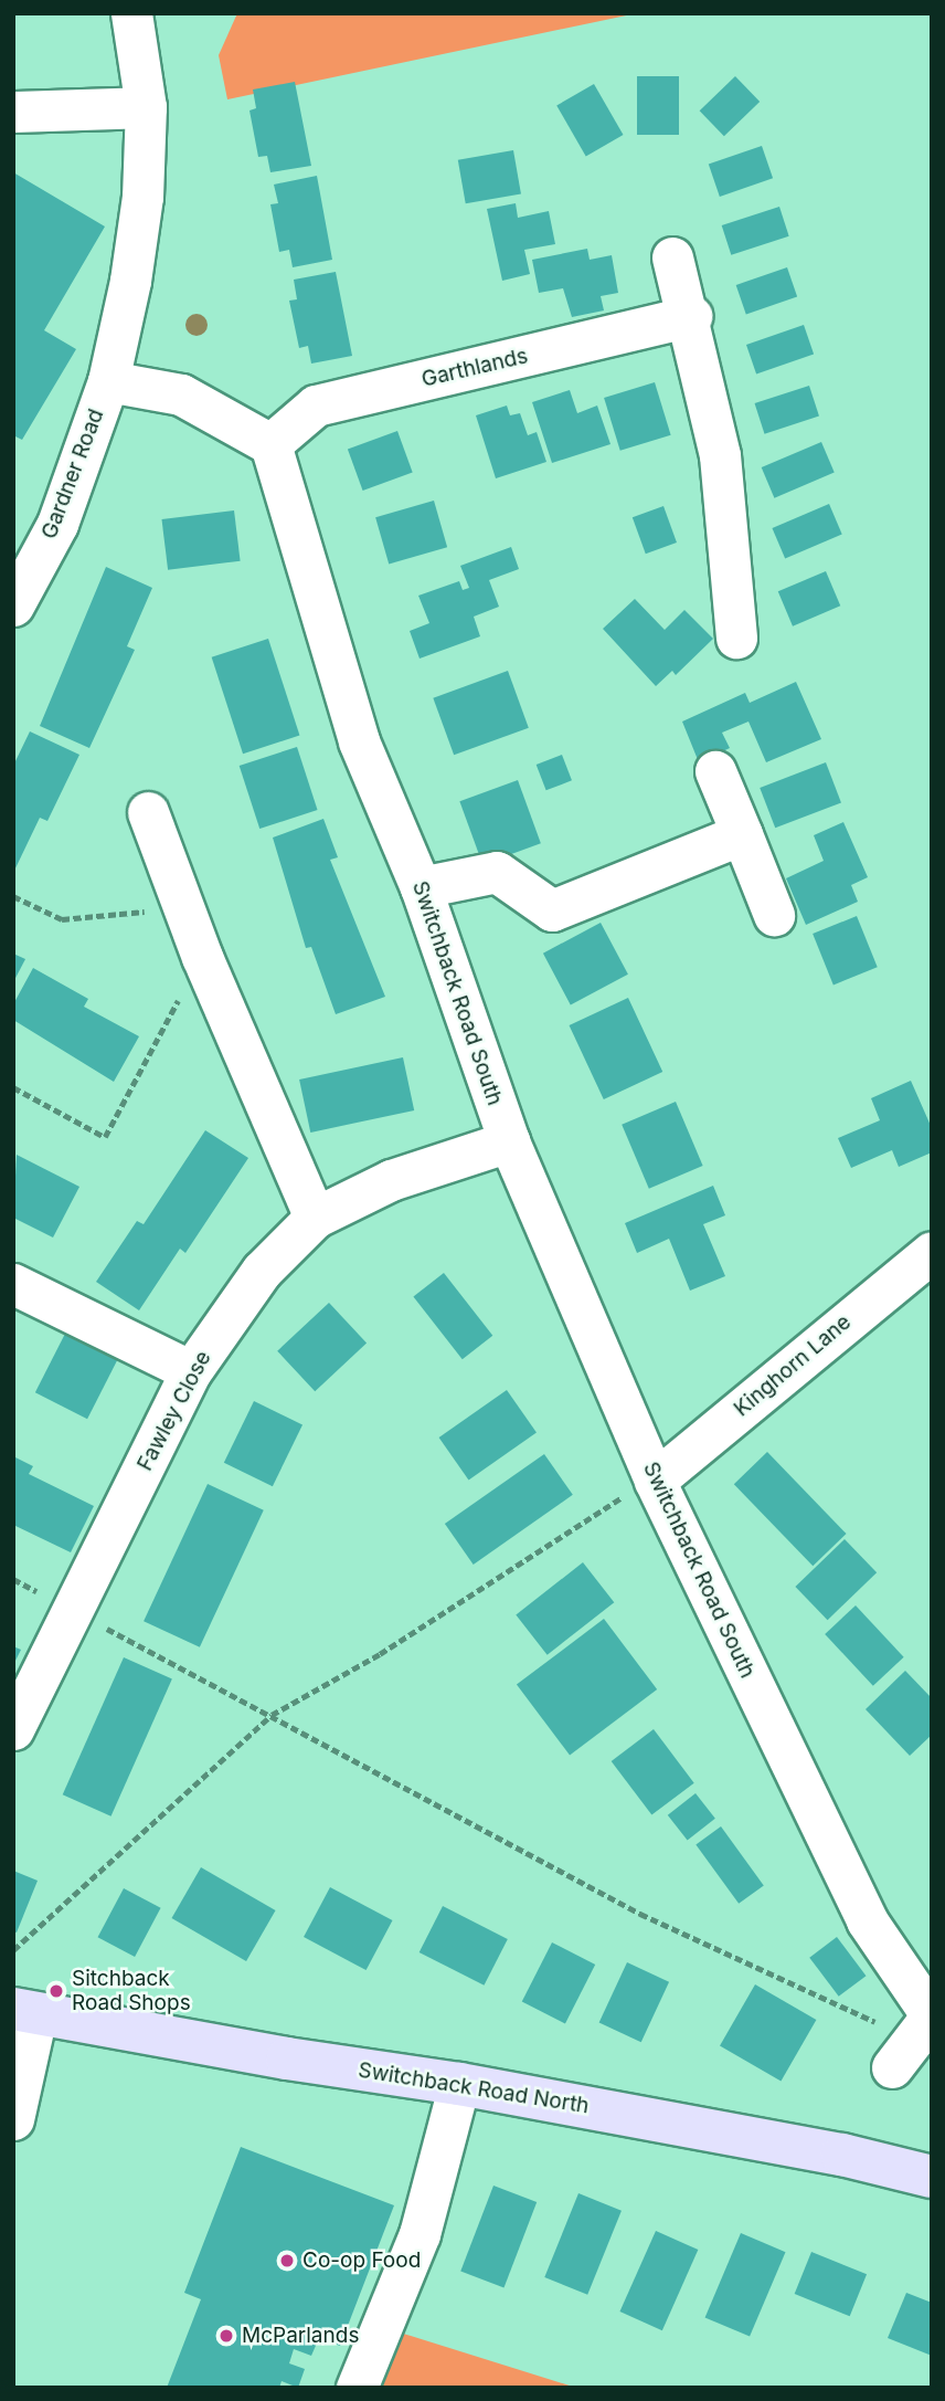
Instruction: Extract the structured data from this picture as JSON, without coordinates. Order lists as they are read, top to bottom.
{
  "streets": {
    "main road": ["Switchback Road North"],
    "street": [
      "Garthlands",
      "Gardner Road",
      "Switchback Road South",
      "Kinghorn Lane",
      "Fawley Close"
    ]
  },
  "crossings": [
    ["Garthlands", "Switchback Road South"],
    ["Switchback Road South", "Kinghorn Lane"],
    ["Switchback Road South", "Fawley Close"]
  ],
  "places": ["Sitchback Road Shops", "Co-op Food", "McParlands"]
}
